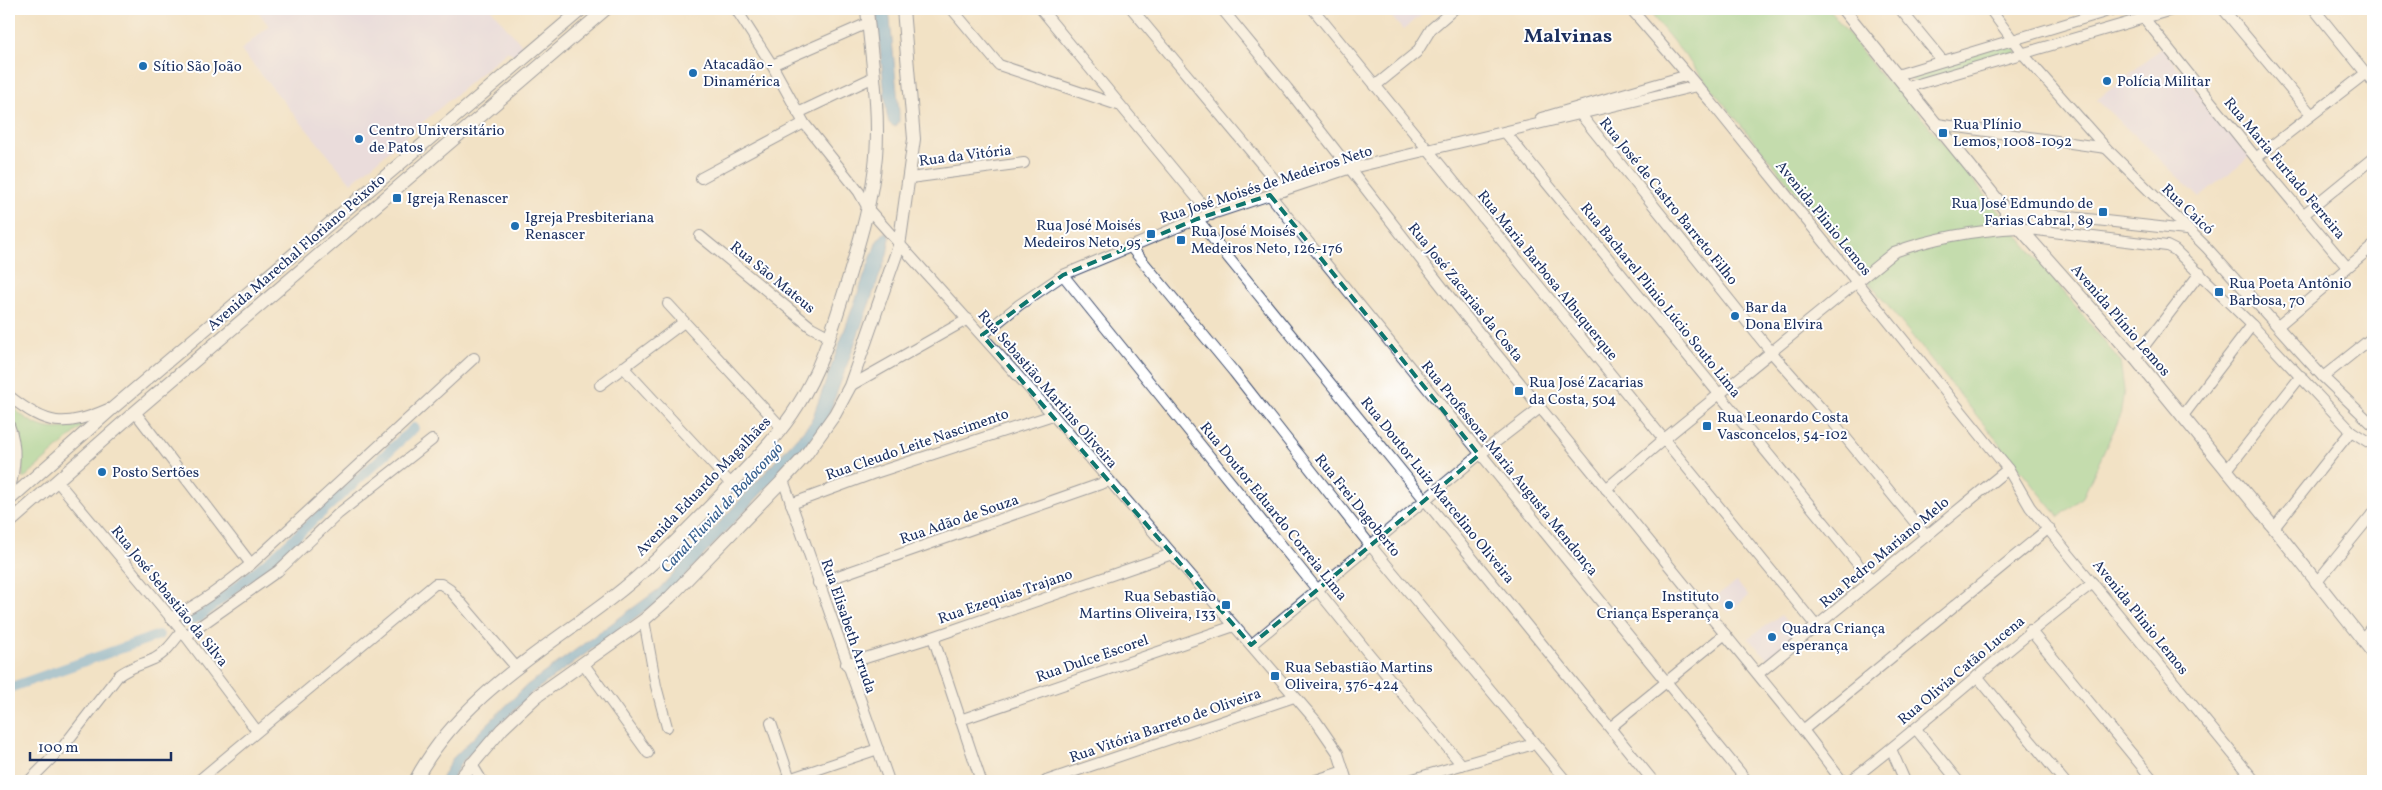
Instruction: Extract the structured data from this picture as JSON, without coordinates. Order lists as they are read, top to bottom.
{
  "streets": {
    "main road": ["Avenida Marechal Floriano Peixoto", "Avenida Plínio Lemos", "Avenida Eduardo Magalhães"],
    "street": [
      "Rua da Vitória",
      "Rua Maria Furtado Ferreira",
      "Rua José Moisés de Medeiros Neto",
      "Rua José de Castro Barreto Filho",
      "Rua Caicó",
      "Avenida Plinio Lemos",
      "Rua Maria Barbosa Albuquerque",
      "Rua São Mateus",
      "Rua José Zacarias da Costa",
      "Rua Bacharel Plinio Lúcio Souto Lima",
      "Rua Sebastião Martins Oliveira",
      "Rua Cleudo Leite Nascimento",
      "Rua Professora Maria Augusta Mendonça",
      "Rua Doutor Luiz Marcelino Oliveira",
      "Rua Frei Dagoberto",
      "Rua Doutor Eduardo Correia Lima",
      "Rua Adão de Souza",
      "Rua Pedro Mariano Melo",
      "Rua José Sebastião da Silva",
      "Rua Ezequias Trajano",
      "Rua Elisabeth Arruda",
      "Rua Dulce Escorel",
      "Rua Olivia Catão Lucena",
      "Rua Vitória Barreto de Oliveira"
    ]
  },
  "crossings": [
    ["Rua José Moisés de Medeiros Neto", "Rua José de Castro Barreto Filho"],
    ["Rua José Moisés de Medeiros Neto", "Avenida Plinio Lemos"],
    ["Rua José Moisés de Medeiros Neto", "Rua Maria Barbosa Albuquerque"],
    ["Rua José Moisés de Medeiros Neto", "Rua José Zacarias da Costa"],
    ["Rua José Moisés de Medeiros Neto", "Rua Bacharel Plinio Lúcio Souto Lima"],
    ["Rua José Moisés de Medeiros Neto", "Rua Sebastião Martins Oliveira"],
    ["Rua José Moisés de Medeiros Neto", "Rua Professora Maria Augusta Mendonça"],
    ["Rua José Moisés de Medeiros Neto", "Rua Doutor Luiz Marcelino Oliveira"],
    ["Rua José Moisés de Medeiros Neto", "Rua Frei Dagoberto"],
    ["Rua José Moisés de Medeiros Neto", "Rua Doutor Eduardo Correia Lima"],
    ["Rua José de Castro Barreto Filho", "Rua Pedro Mariano Melo"],
    ["Avenida Plinio Lemos", "Rua Pedro Mariano Melo"],
    ["Avenida Plinio Lemos", "Rua Olivia Catão Lucena"],
    ["Avenida Marechal Floriano Peixoto", "Rua José Sebastião da Silva"],
    ["Rua Maria Barbosa Albuquerque", "Rua Pedro Mariano Melo"],
    ["Rua São Mateus", "Avenida Eduardo Magalhães"],
    ["Rua José Zacarias da Costa", "Rua Pedro Mariano Melo"],
    ["Rua Bacharel Plinio Lúcio Souto Lima", "Rua Pedro Mariano Melo"],
    ["Rua Sebastião Martins Oliveira", "Rua Cleudo Leite Nascimento"],
    ["Rua Sebastião Martins Oliveira", "Avenida Eduardo Magalhães"],
    ["Rua Sebastião Martins Oliveira", "Rua Adão de Souza"],
    ["Rua Sebastião Martins Oliveira", "Rua Ezequias Trajano"],
    ["Rua Sebastião Martins Oliveira", "Rua Dulce Escorel"],
    ["Rua Sebastião Martins Oliveira", "Rua Vitória Barreto de Oliveira"],
    ["Rua Cleudo Leite Nascimento", "Rua Elisabeth Arruda"],
    ["Rua Adão de Souza", "Rua Elisabeth Arruda"],
    ["Rua Ezequias Trajano", "Rua Elisabeth Arruda"]
  ],
  "districts": ["Malvinas"],
  "water": ["Canal Fluvial de Bodocongó"],
  "places": {
    "other": [
      "Sítio São João",
      "Atacadão - Dinamérica",
      "Polícia Militar",
      "Centro Universitário de Patos",
      "Igreja Presbiteriana Renascer",
      "Bar da Dona Elvira",
      "Posto Sertões",
      "Instituto Criança Esperança",
      "Quadra Criança esperança"
    ],
    "transit": [
      "Rua Plínio Lemos, 1008-1092",
      "Igreja Renascer",
      "Rua José Edmundo de Farias Cabral, 89",
      "Rua José Moisés Medeiros Neto, 95",
      "Rua José Moisés Medeiros Neto, 126-176",
      "Rua Poeta Antônio Barbosa, 70",
      "Rua José Zacarias da Costa, 504",
      "Rua Leonardo Costa Vasconcelos, 54-102",
      "Rua Sebastião Martins Oliveira, 133",
      "Rua Sebastião Martins Oliveira, 376-424"
    ]
  },
  "scale_bar": "100 m"
}
